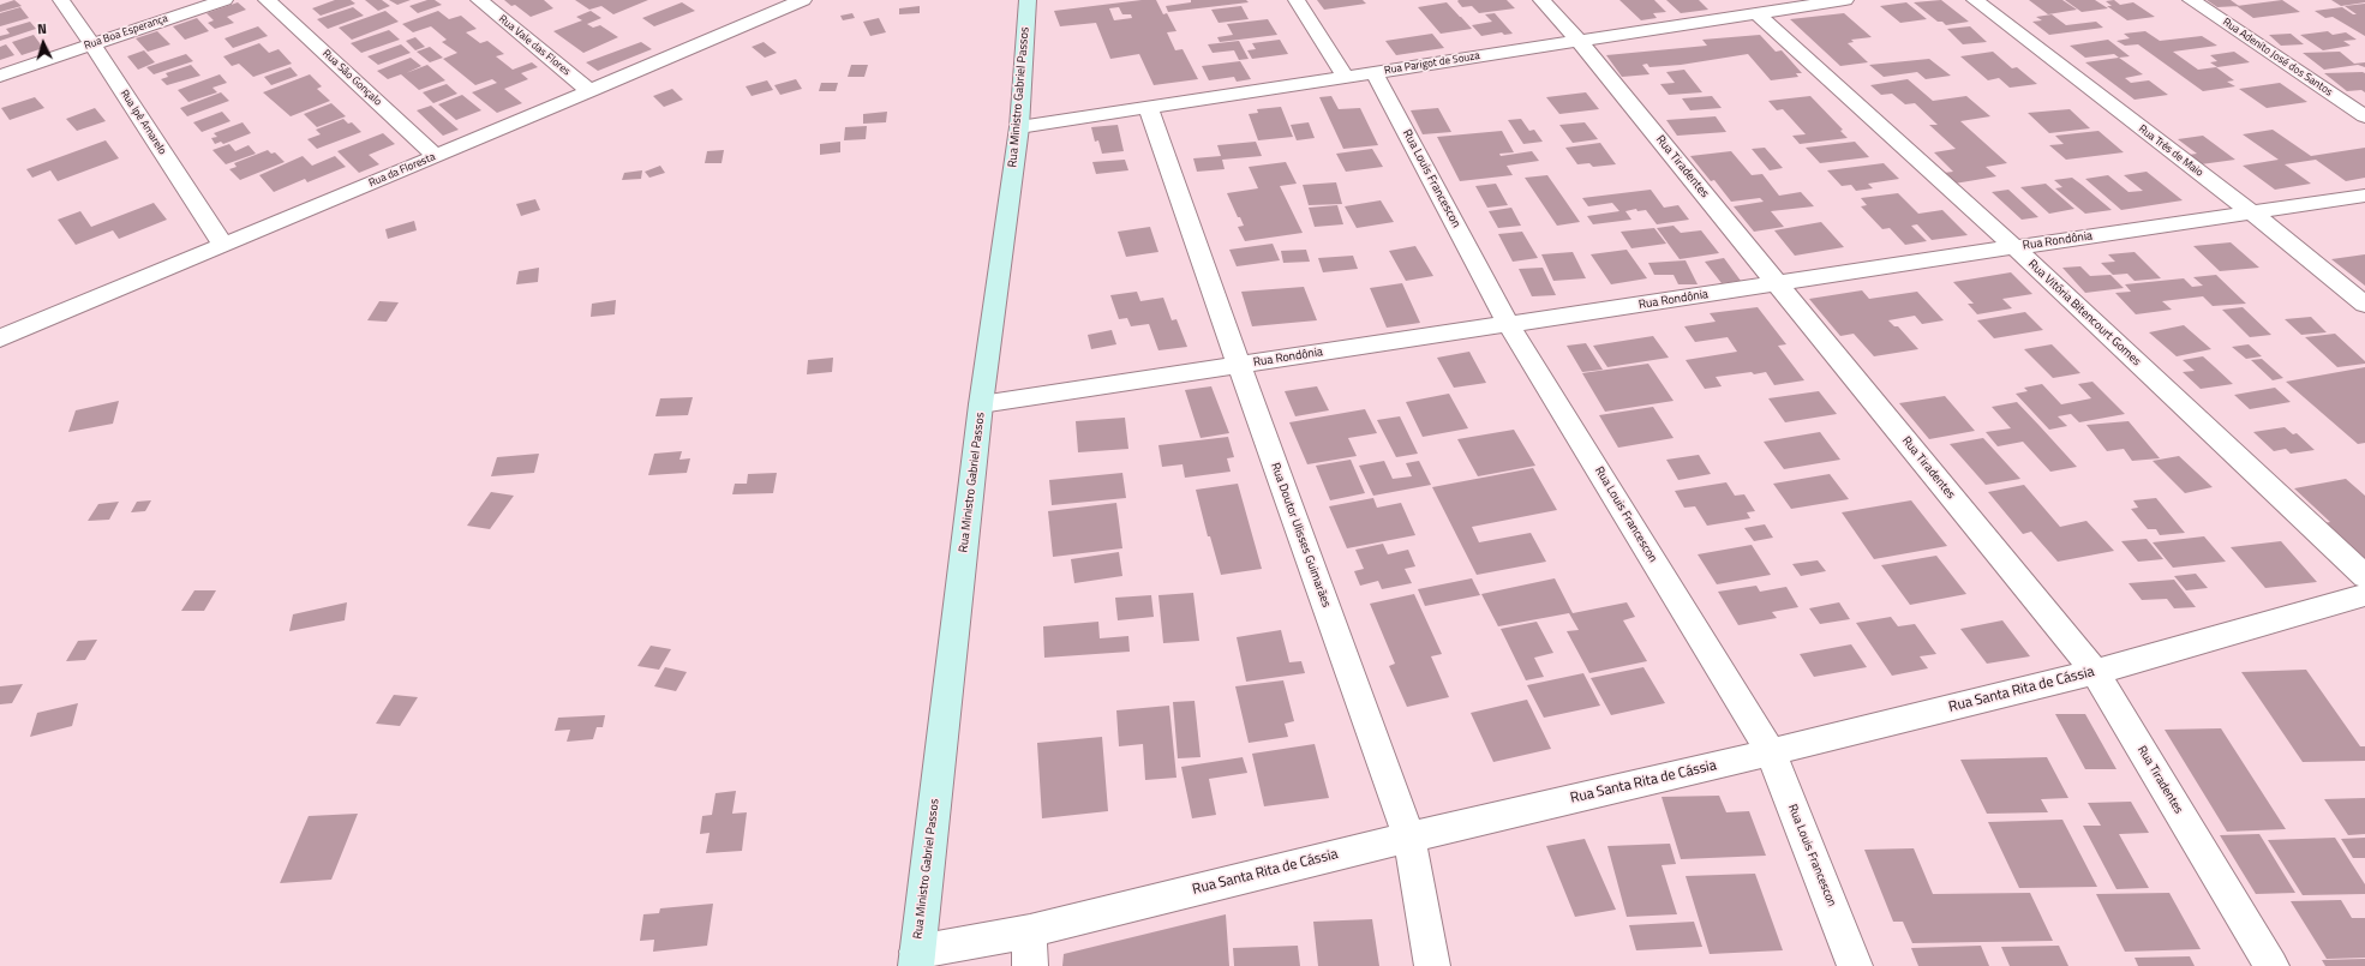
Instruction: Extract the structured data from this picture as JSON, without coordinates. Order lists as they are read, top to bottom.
{
  "streets": {
    "main road": ["Rua Ministro Gabriel Passos"],
    "street": [
      "Rua Boa Esperança",
      "Rua Vale das Flores",
      "Rua Adenito José dos Santos",
      "Rua Parigot de Souza",
      "Rua São Gonçalo",
      "Rua Ipê Amarelo",
      "Rua Três de Maio",
      "Rua Tiradentes",
      "Rua da Floresta",
      "Rua Louis Francescon",
      "Rua Rondônia",
      "Rua Vitória Bitencourt Gomes",
      "Rua Doutor Ulisses Guimarães",
      "Rua Santa Rita de Cássia"
    ]
  },
  "crossings": [
    ["Rua Boa Esperança", "Rua Ipê Amarelo"],
    ["Rua Vale das Flores", "Rua da Floresta"],
    ["Rua Parigot de Souza", "Rua Ministro Gabriel Passos"],
    ["Rua Parigot de Souza", "Rua Tiradentes"],
    ["Rua Parigot de Souza", "Rua Louis Francescon"],
    ["Rua Parigot de Souza", "Rua Vitória Bitencourt Gomes"],
    ["Rua Parigot de Souza", "Rua Doutor Ulisses Guimarães"],
    ["Rua São Gonçalo", "Rua da Floresta"],
    ["Rua Ministro Gabriel Passos", "Rua Rondônia"],
    ["Rua Ministro Gabriel Passos", "Rua Santa Rita de Cássia"],
    ["Rua Ipê Amarelo", "Rua da Floresta"],
    ["Rua Três de Maio", "Rua Rondônia"],
    ["Rua Tiradentes", "Rua Rondônia"],
    ["Rua Tiradentes", "Rua Santa Rita de Cássia"],
    ["Rua Louis Francescon", "Rua Rondônia"],
    ["Rua Louis Francescon", "Rua Santa Rita de Cássia"],
    ["Rua Rondônia", "Rua Vitória Bitencourt Gomes"],
    ["Rua Rondônia", "Rua Doutor Ulisses Guimarães"],
    ["Rua Doutor Ulisses Guimarães", "Rua Santa Rita de Cássia"]
  ],
  "north": "top"
}
